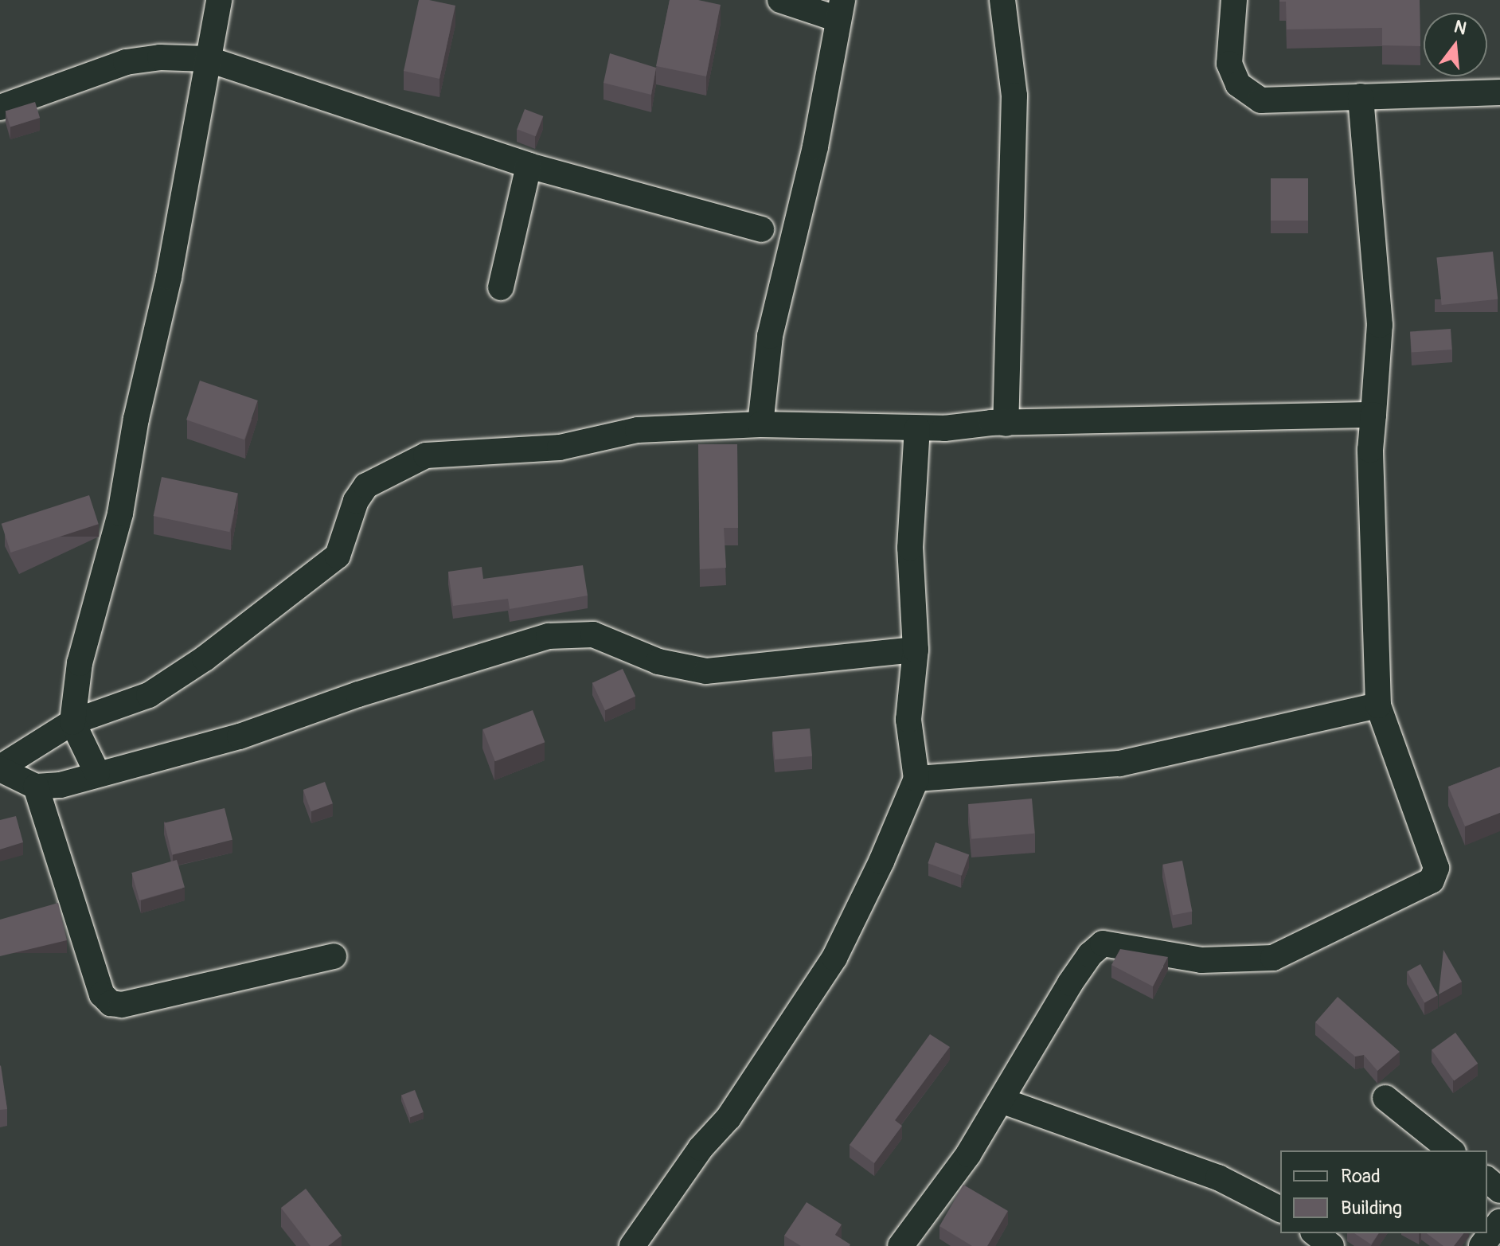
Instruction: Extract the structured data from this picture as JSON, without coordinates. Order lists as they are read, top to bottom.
{
  "legend": ["Road", "Building"],
  "north": "top"
}
